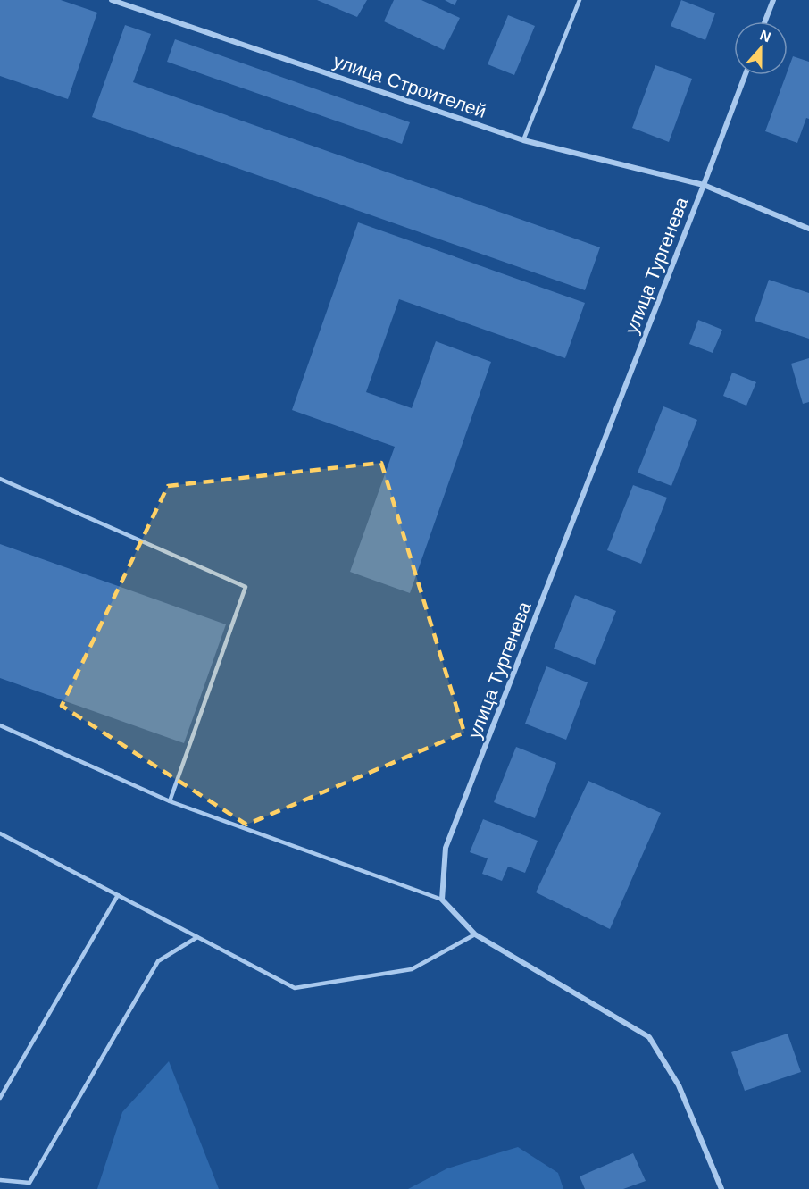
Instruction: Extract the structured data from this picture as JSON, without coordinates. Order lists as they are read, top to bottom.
{
  "streets": {
    "street": ["улица Строителей", "улица Тургенева"]
  },
  "crossings": [
    ["улица Строителей", "улица Тургенева"]
  ],
  "north": "top"
}
